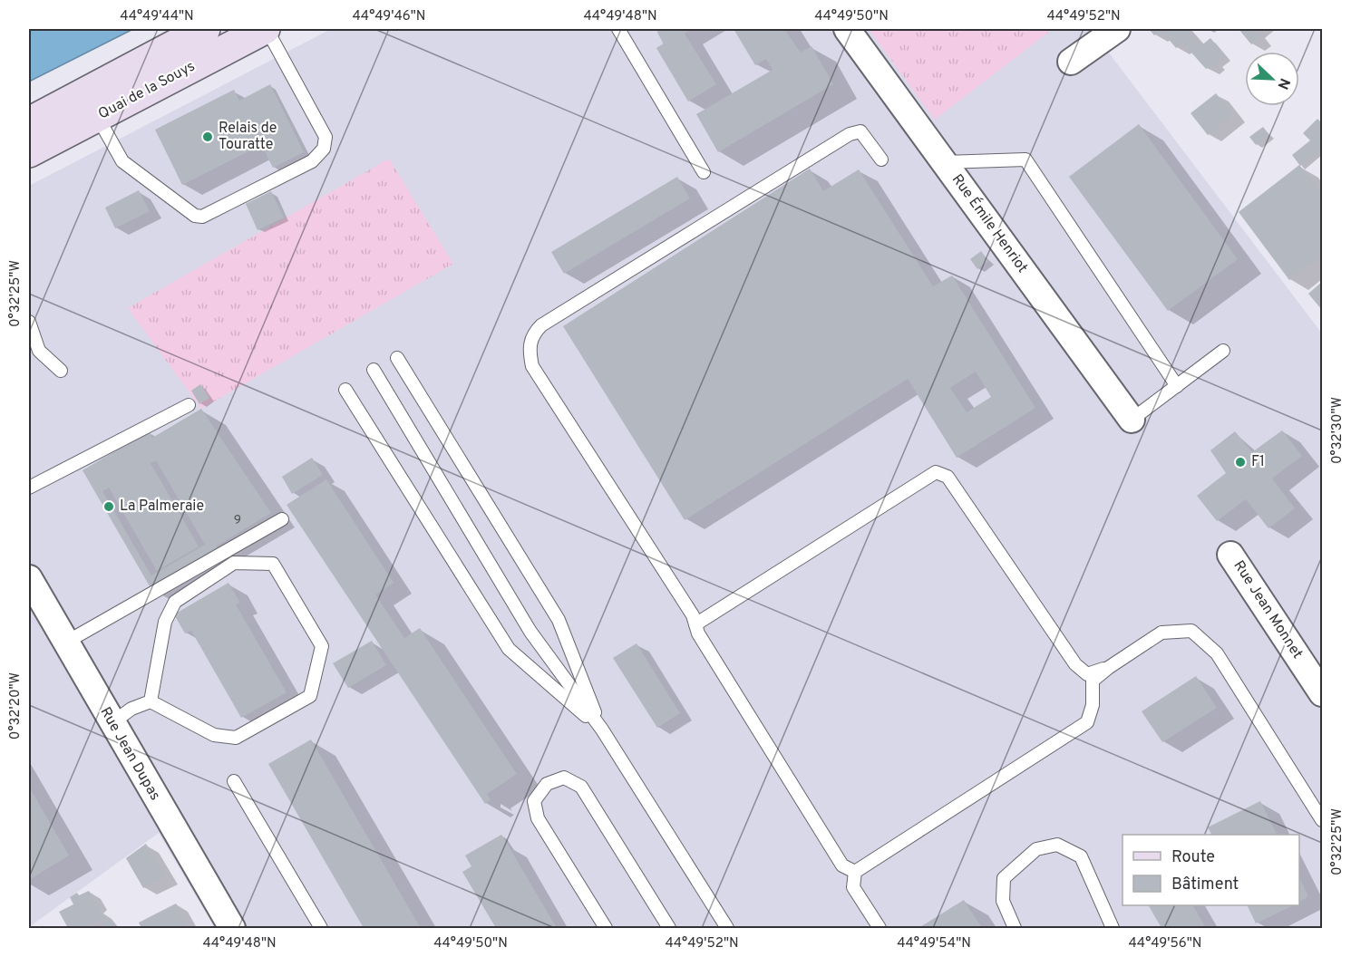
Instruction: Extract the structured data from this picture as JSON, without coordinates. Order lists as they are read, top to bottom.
{
  "streets": {
    "main road": ["Quai de la Souys"],
    "street": ["Rue Émile Henriot", "Rue Jean Monnet", "Rue Jean Dupas"]
  },
  "places": ["Relais de Touratte", "F1", "La Palmeraie"],
  "house_numbers": ["9"],
  "legend": ["Route", "Bâtiment"],
  "north": "bottom right",
  "coordinates": [
    "44°49'44\"N",
    "44°49'46\"N",
    "44°49'48\"N",
    "44°49'50\"N",
    "44°49'52\"N",
    "0°32'25\"W",
    "0°32'30\"W",
    "0°32'20\"W",
    "44°49'54\"N",
    "44°49'56\"N"
  ]
}
